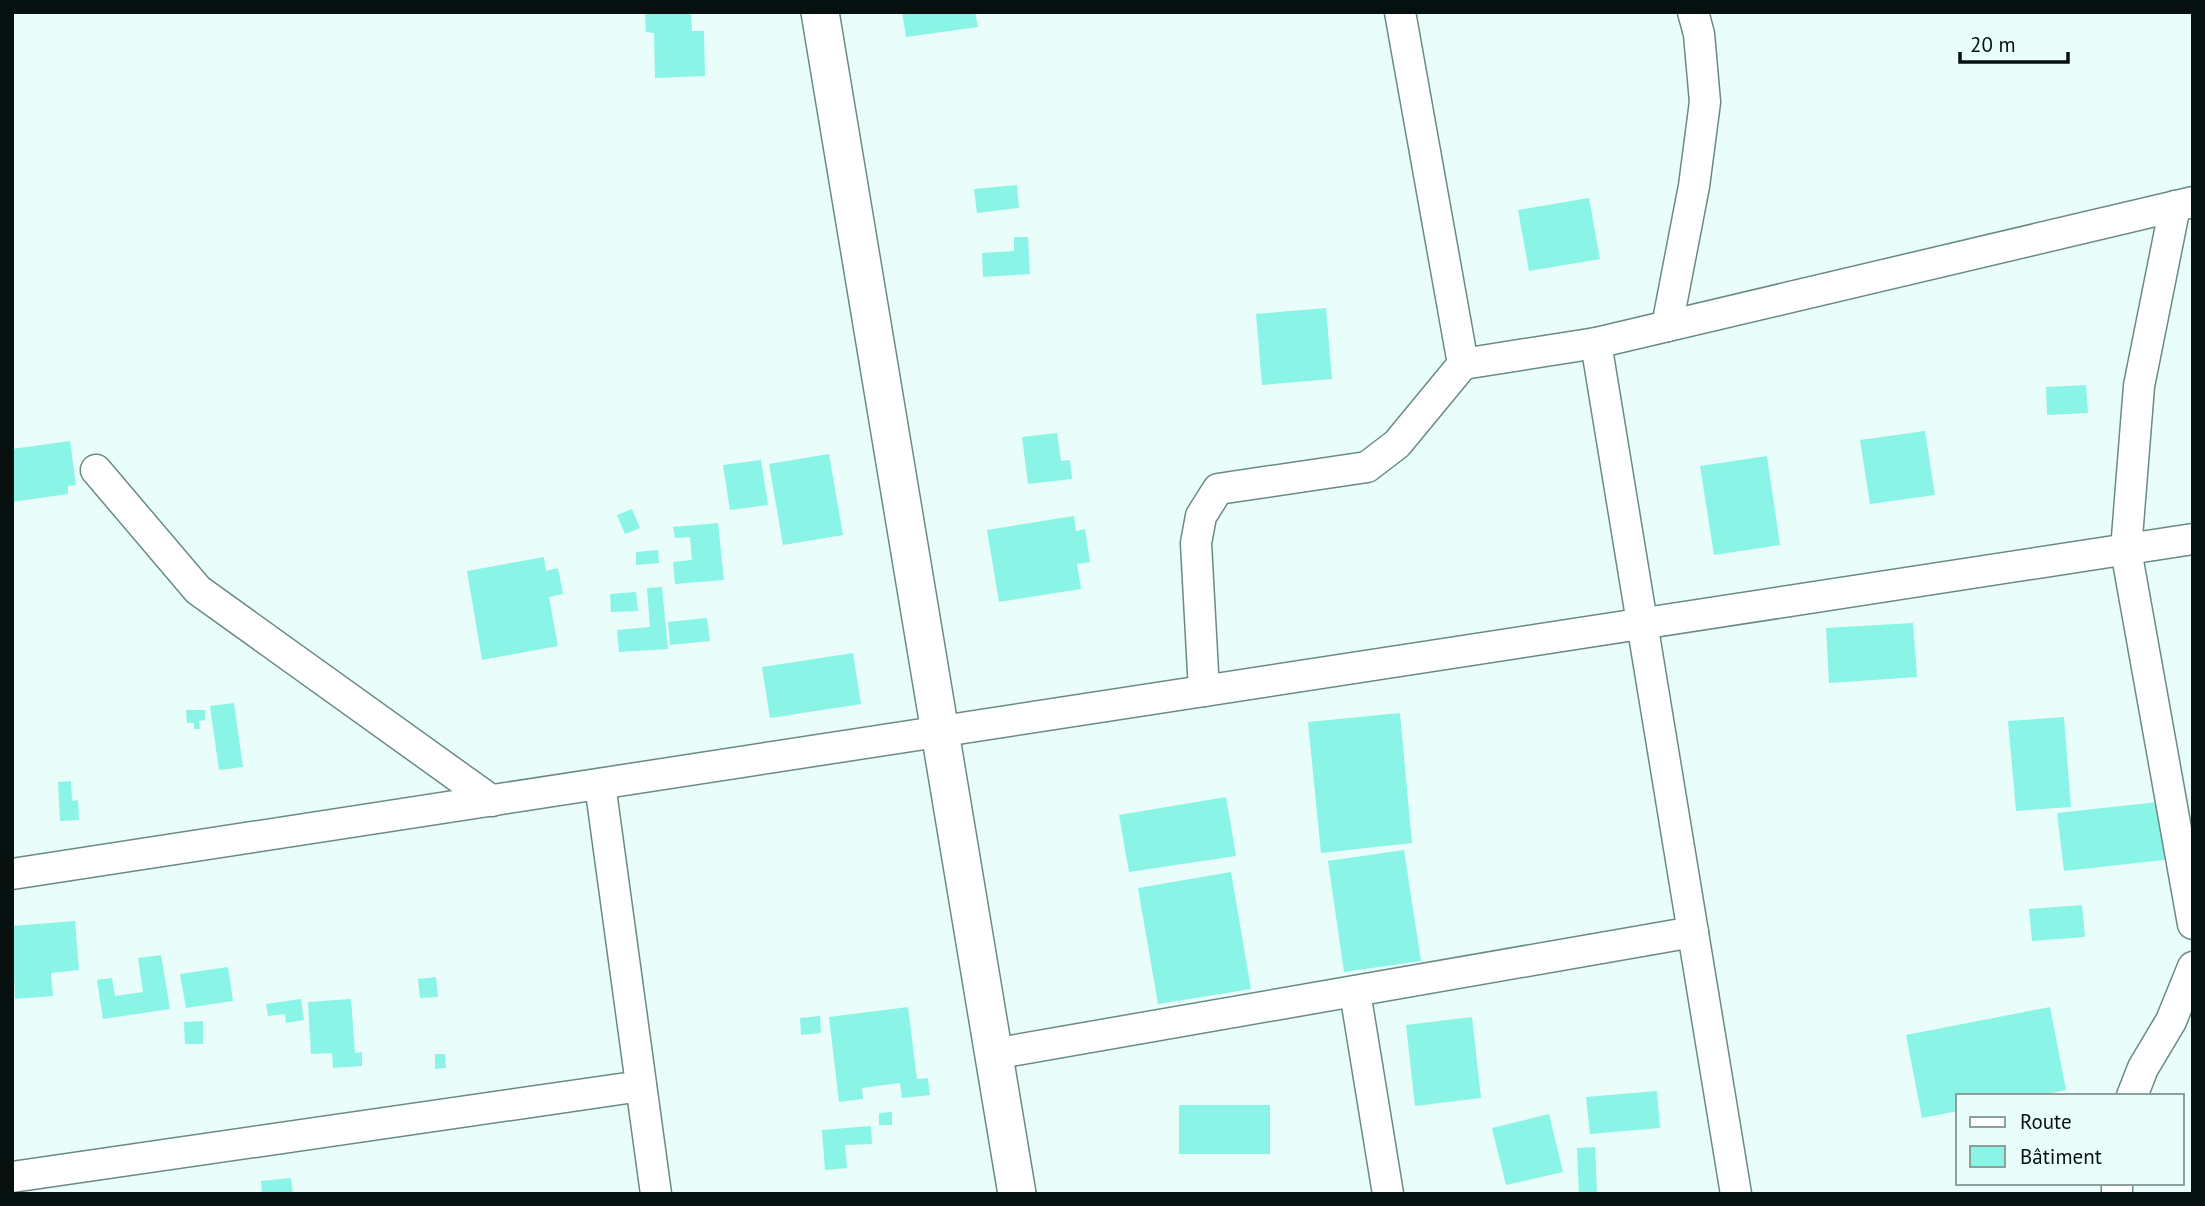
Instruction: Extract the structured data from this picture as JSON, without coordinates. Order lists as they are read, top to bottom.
{
  "legend": ["Route", "Bâtiment"],
  "scale_bar": "20 m"
}
